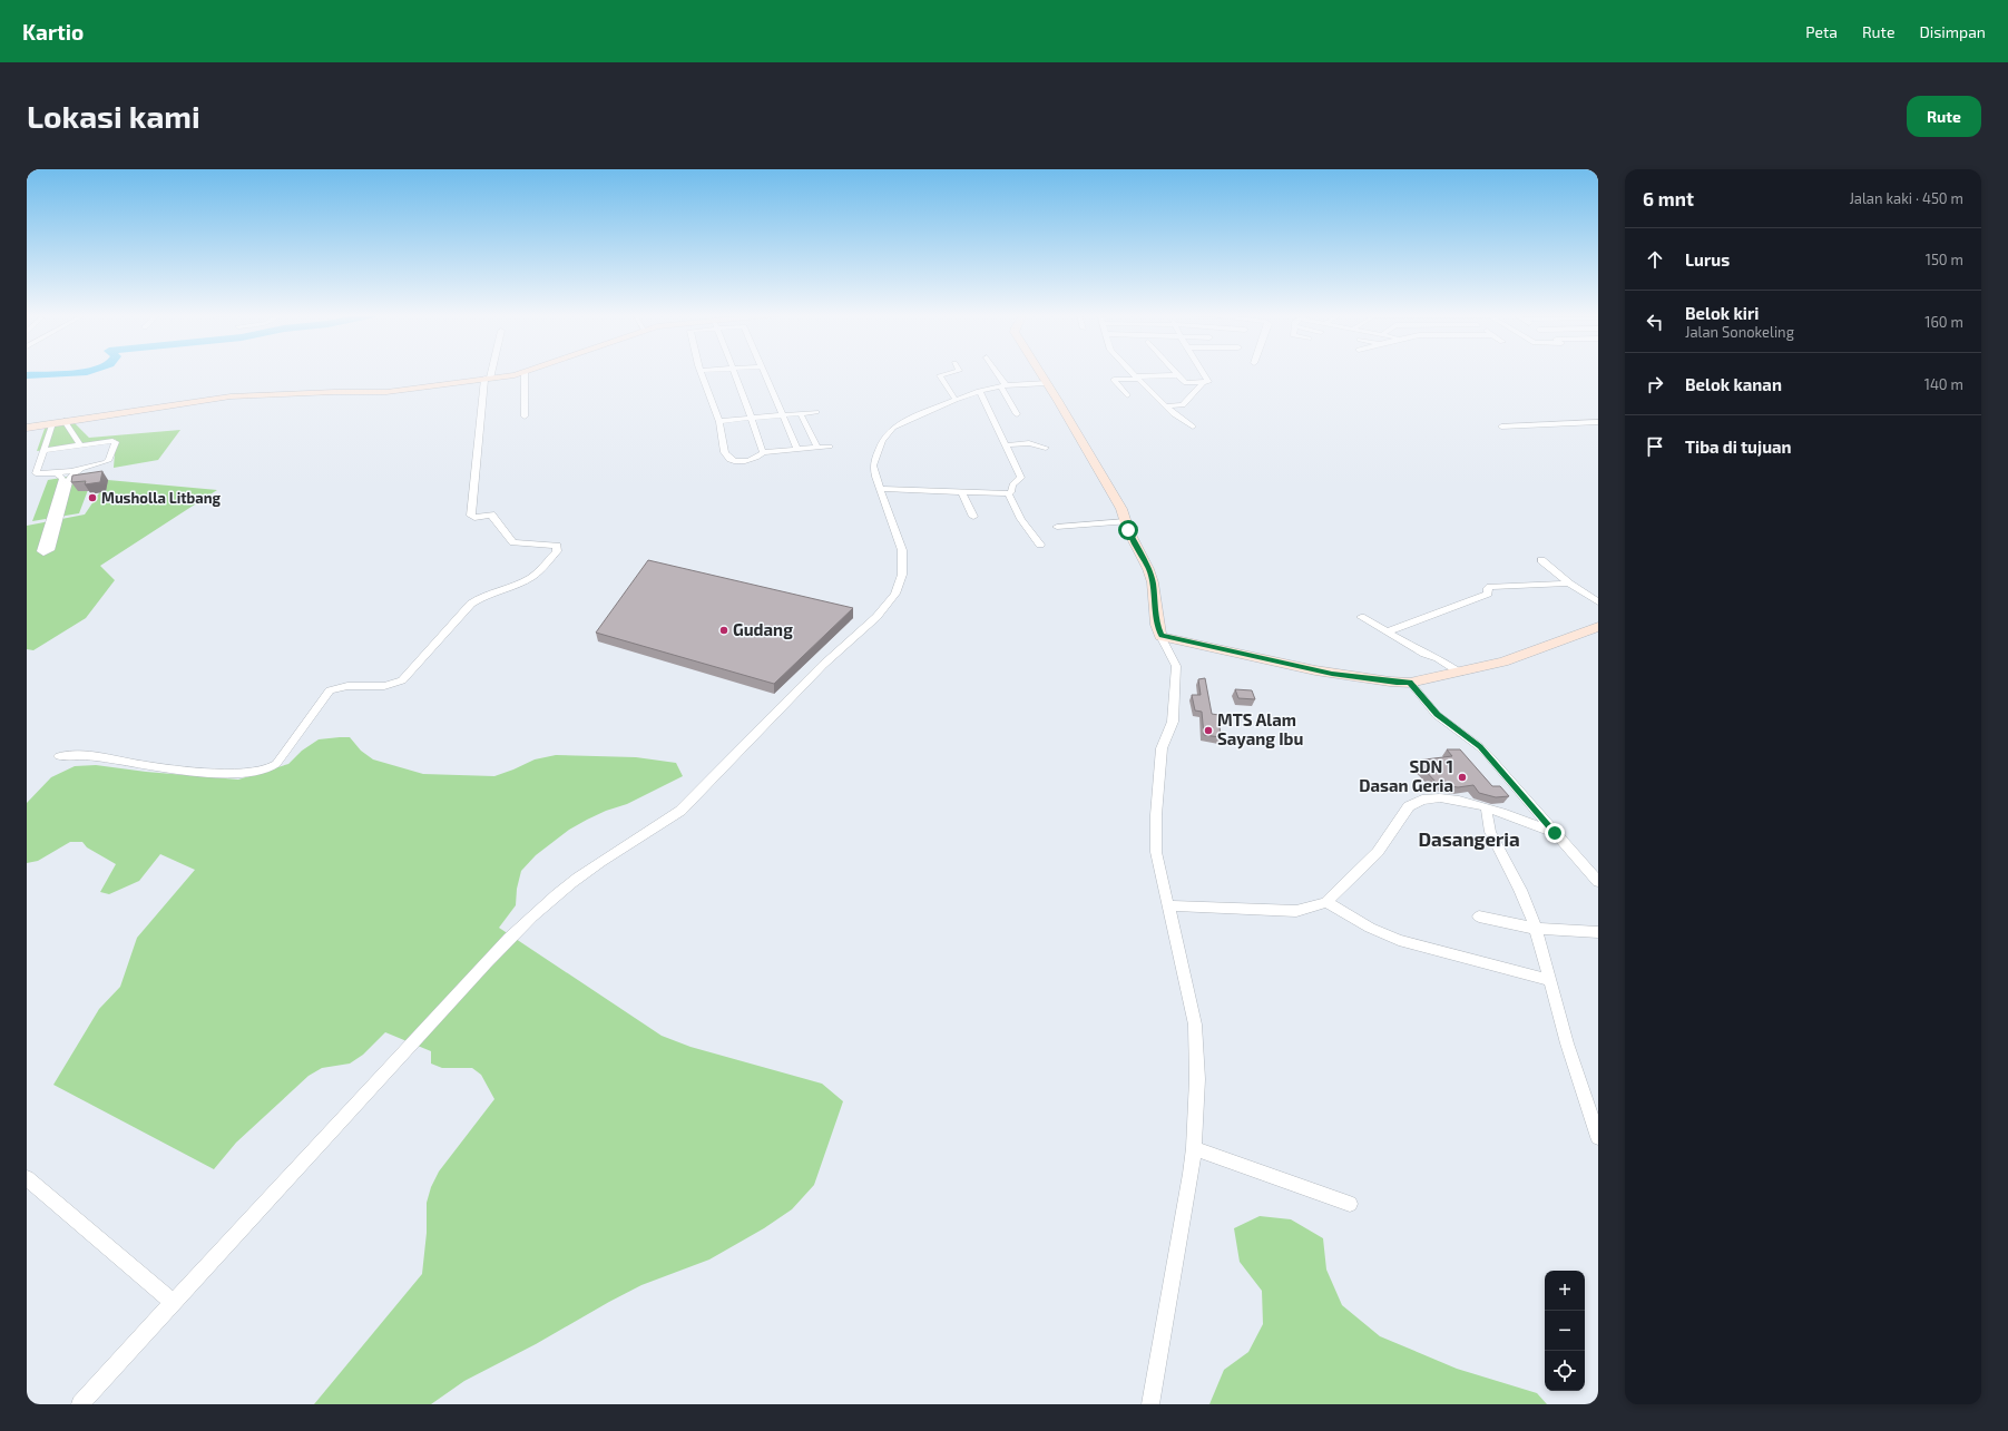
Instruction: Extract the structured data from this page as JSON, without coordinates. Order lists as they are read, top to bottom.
{
  "districts": ["Dasangeria"],
  "places": [
    "Musholla Litbang",
    "Gudang",
    "MTS Alam Sayang Ibu",
    "SDN 1 Dasan Geria"
  ],
  "page": {
    "header": "Kartio",
    "nav": ["Peta", "Rute", "Disimpan"],
    "buttons": "Rute",
    "title": "Lokasi kami",
    "heading": ["6 mnt", "Jalan kaki · 450 m"],
    "list": [
      ["Lurus", "150 m"],
      ["Belok kiri", "Jalan Sonokeling", "160 m"],
      ["Belok kanan", "140 m"],
      "Tiba di tujuan"
    ],
    "map_buttons": ["+", "−"]
  }
}
